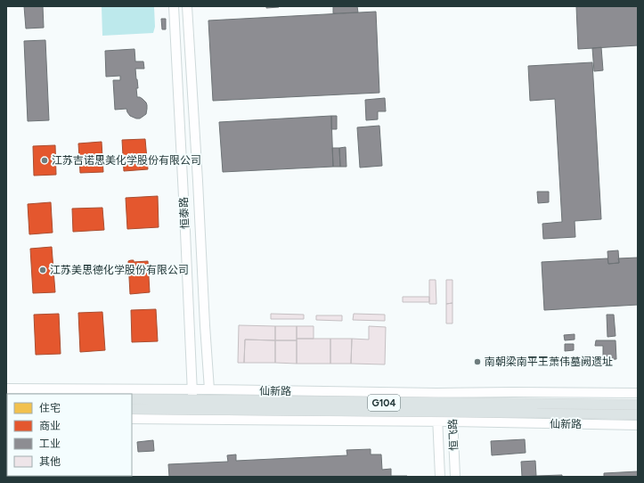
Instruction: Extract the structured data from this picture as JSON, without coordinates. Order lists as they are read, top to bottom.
{
  "streets": {
    "main road": [
      "恒泰路",
      "仙新路",
      "G104",
      "恒飞路"
    ]
  },
  "crossings": [
    ["恒泰路", "仙新路"],
    ["仙新路", "恒飞路"]
  ],
  "places": ["江苏吉诺思美化学股份有限公司", "江苏美思德化学股份有限公司", "南朝梁南平王萧伟墓阙遗址"],
  "legend": [
    "住宅",
    "商业",
    "工业",
    "其他"
  ]
}
